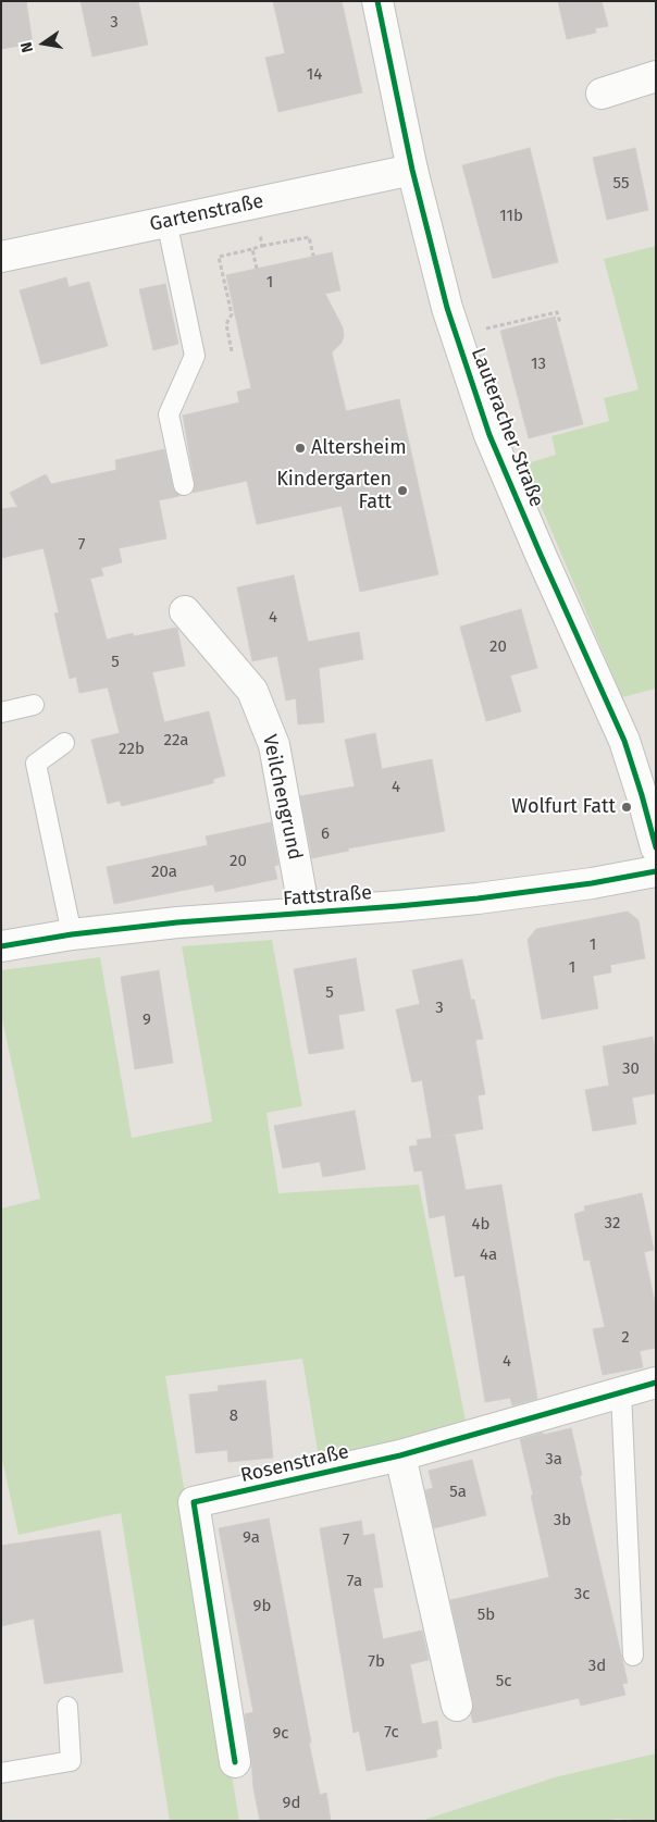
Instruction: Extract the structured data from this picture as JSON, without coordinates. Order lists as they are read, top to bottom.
{
  "streets": {
    "street": [
      "Gartenstraße",
      "Lauteracher Straße",
      "Veilchengrund",
      "Fattstraße",
      "Rosenstraße"
    ]
  },
  "crossings": [
    ["Gartenstraße", "Lauteracher Straße"],
    ["Veilchengrund", "Fattstraße"]
  ],
  "places": ["Altersheim", "Kindergarten Fatt", "Wolfurt Fatt"],
  "house_numbers": [
    "3",
    "14",
    "55",
    "11b",
    "1",
    "13",
    "7",
    "4",
    "20",
    "5",
    "22a",
    "22b",
    "4",
    "6",
    "20",
    "20a",
    "1",
    "1",
    "5",
    "3",
    "9",
    "30",
    "32",
    "4b",
    "4a",
    "2",
    "4",
    "8",
    "3a",
    "5a",
    "3b",
    "9a",
    "7",
    "7a",
    "3c",
    "9b",
    "5b",
    "7b",
    "3d",
    "5c",
    "7c",
    "9c",
    "9d"
  ],
  "north": "left"
}
